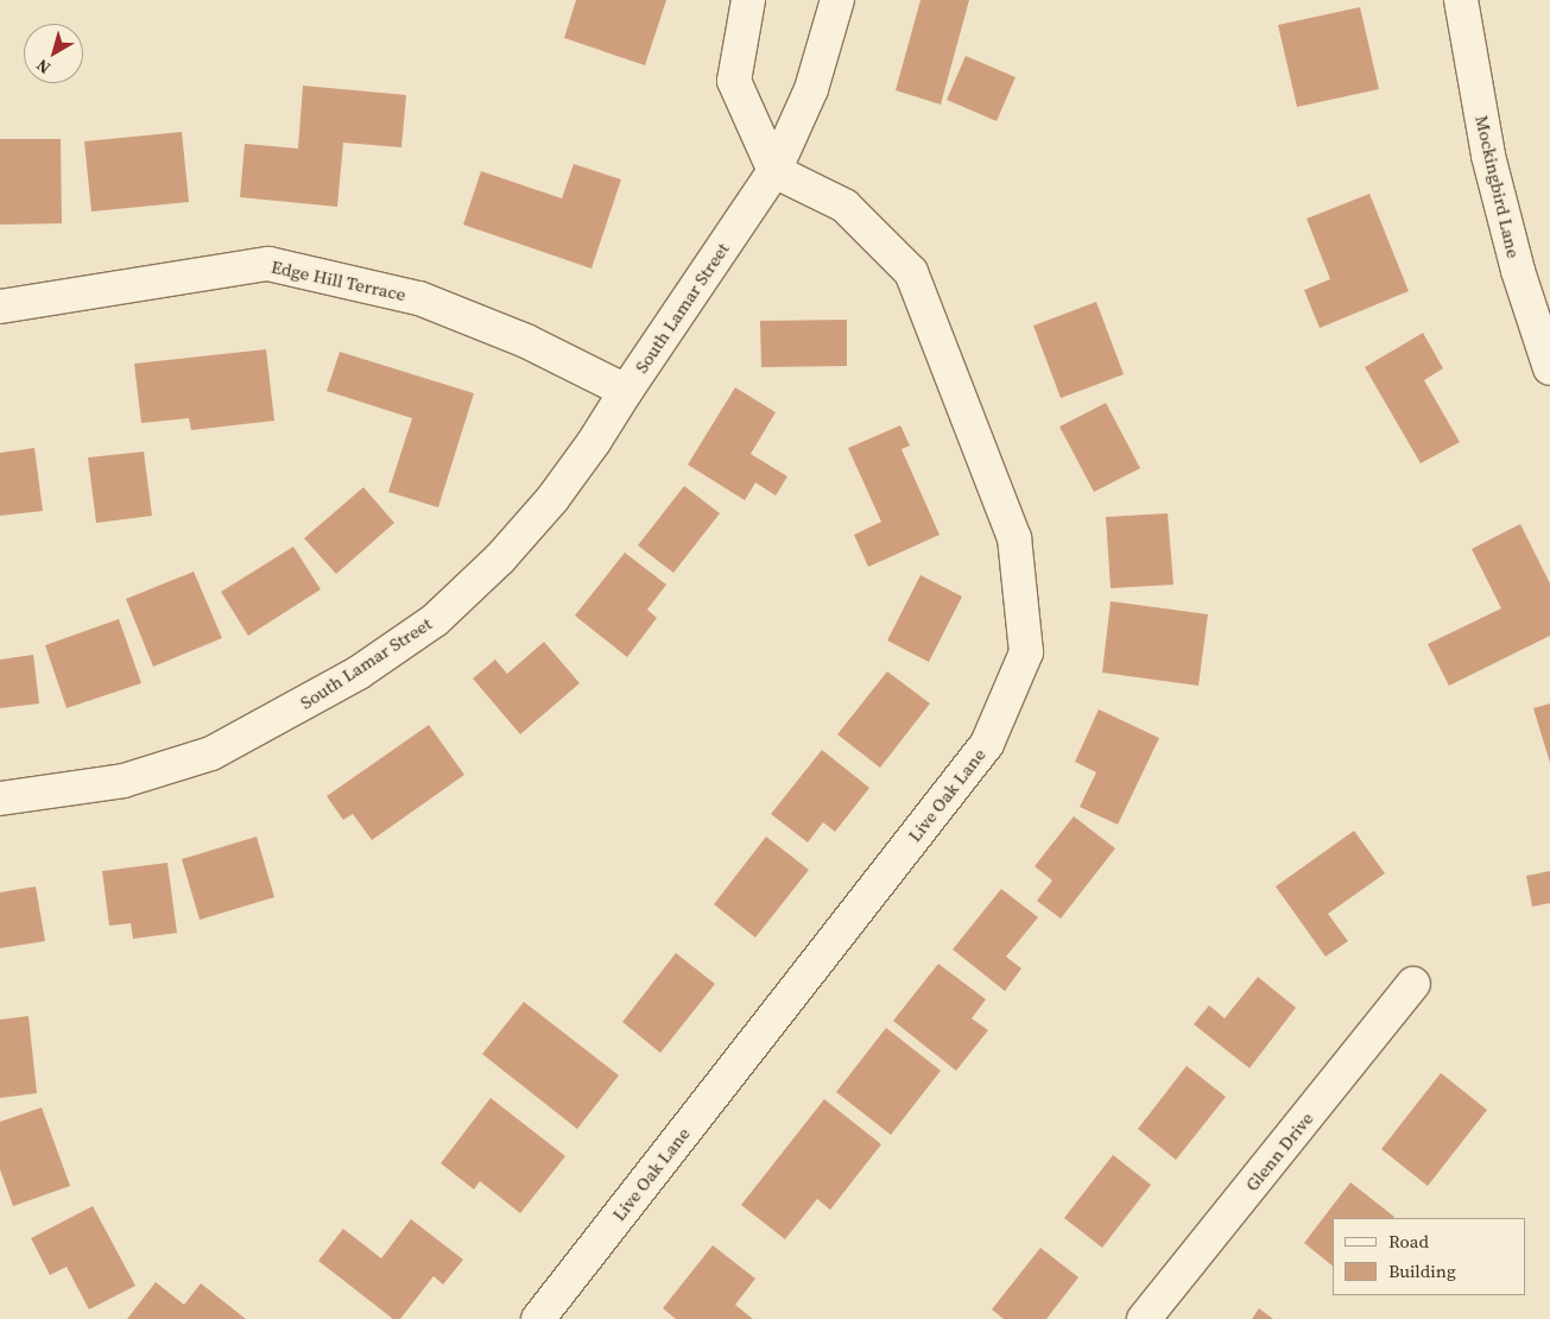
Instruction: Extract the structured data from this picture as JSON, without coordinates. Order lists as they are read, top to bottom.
{
  "streets": {
    "street": [
      "Mockingbird Lane",
      "Edge Hill Terrace",
      "South Lamar Street",
      "Live Oak Lane",
      "Glenn Drive"
    ]
  },
  "crossings": [
    ["Edge Hill Terrace", "South Lamar Street"],
    ["South Lamar Street", "Live Oak Lane"]
  ],
  "legend": ["Road", "Building"],
  "north": "bottom left"
}
